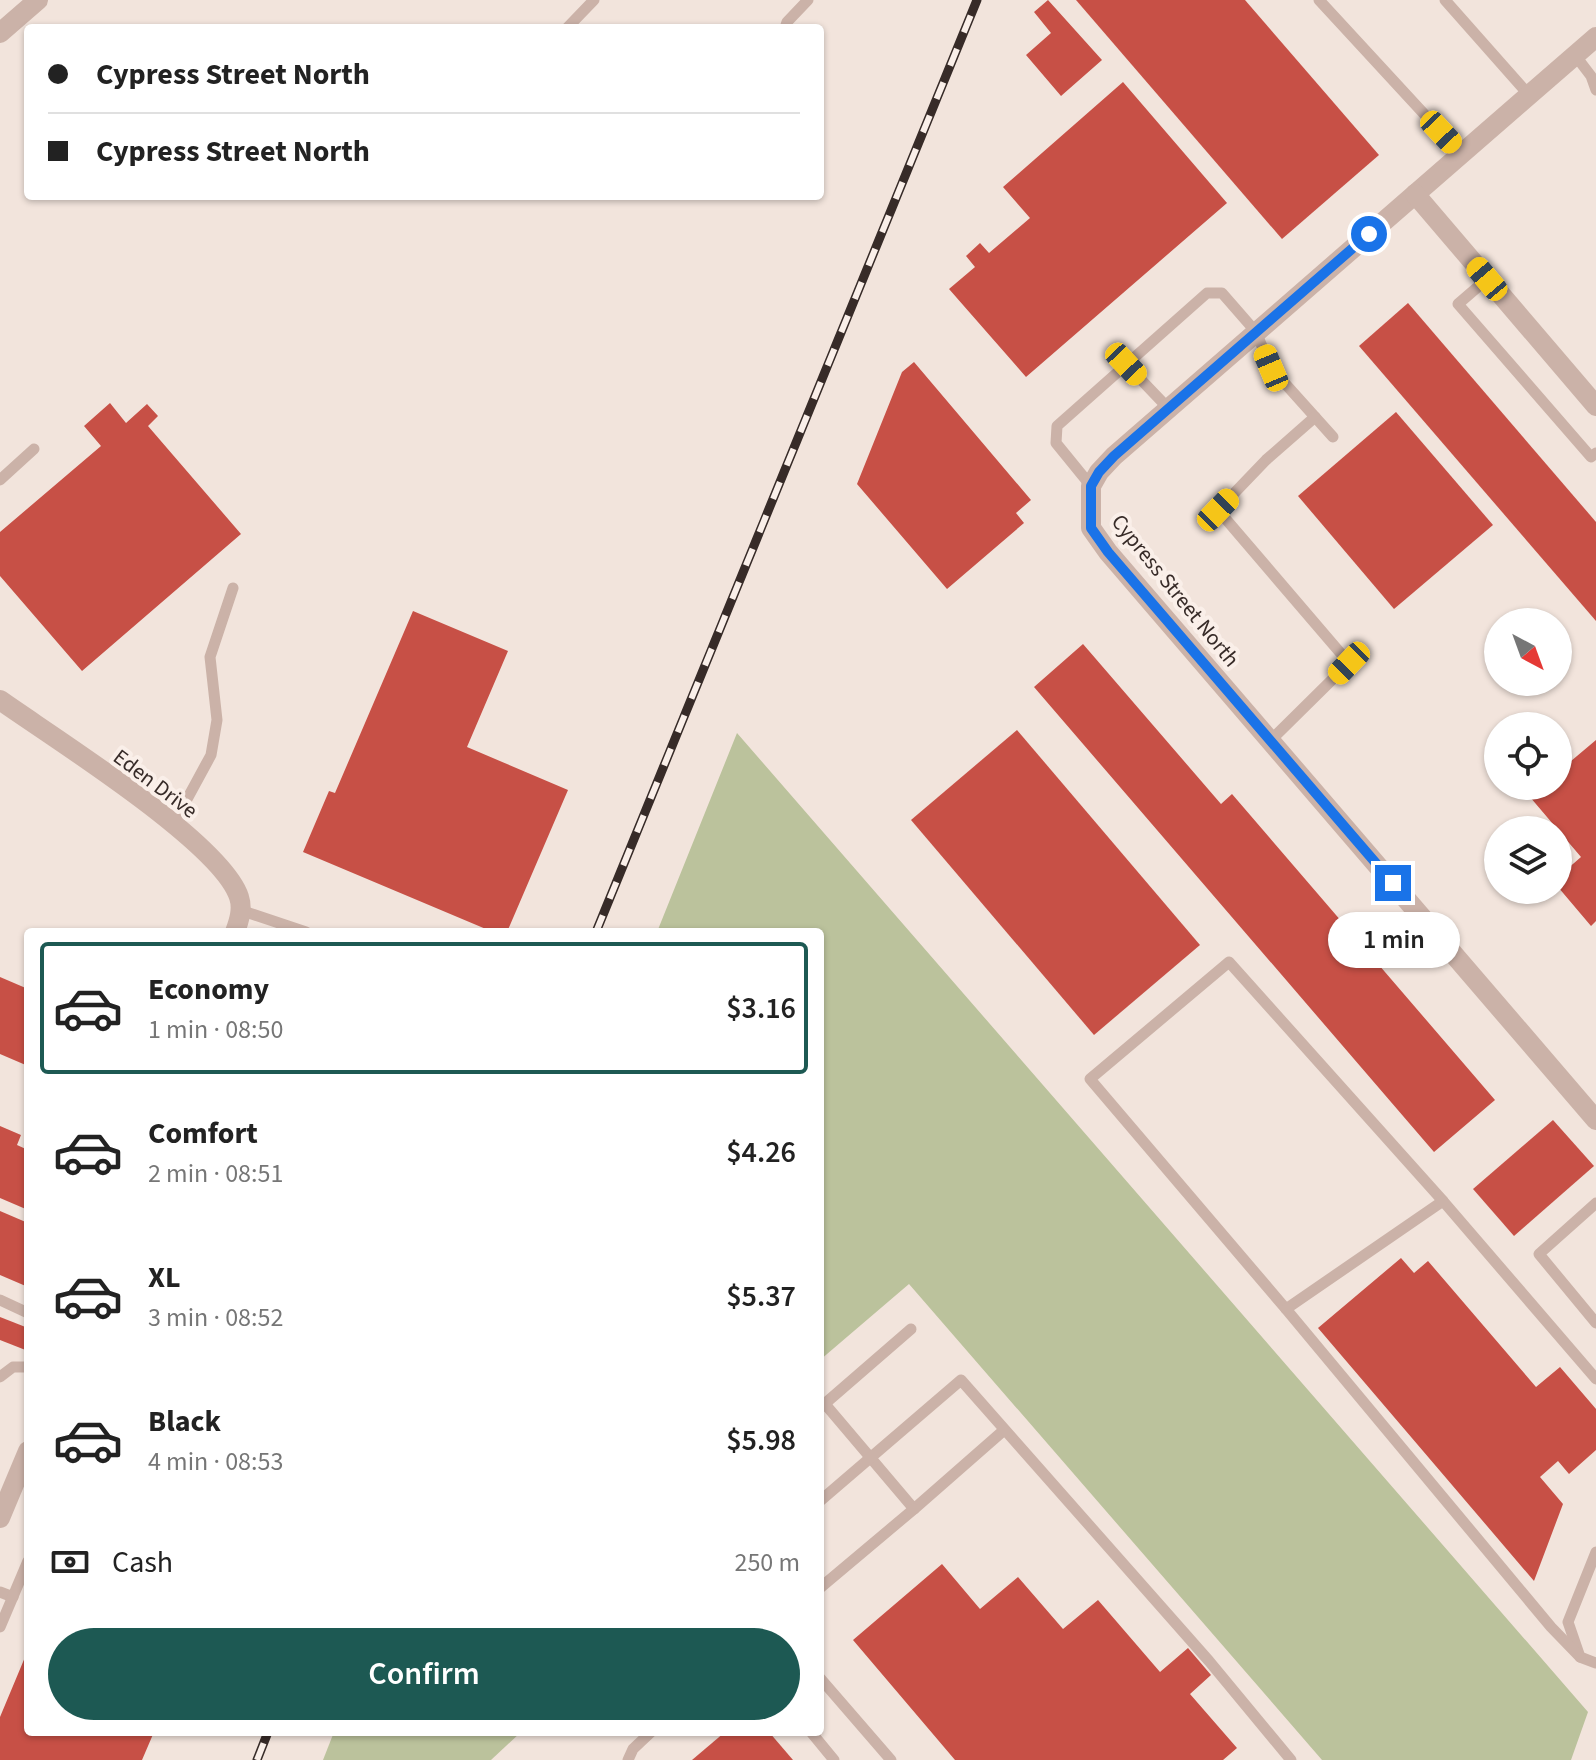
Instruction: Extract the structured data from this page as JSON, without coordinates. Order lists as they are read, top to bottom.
{
  "streets": {
    "street": ["Cypress Street North", "Eden Drive"]
  },
  "north": "bottom right",
  "page": {
    "banner": ["Cypress Street North", "Cypress Street North"],
    "bubble": "1 min",
    "list": [
      {
        "name": "Economy",
        "note": "1 min · 08:50",
        "value": "$3.16"
      },
      {
        "name": "Comfort",
        "note": "2 min · 08:51",
        "value": "$4.26"
      },
      {
        "name": "XL",
        "note": "3 min · 08:52",
        "value": "$5.37"
      },
      {
        "name": "Black",
        "note": "4 min · 08:53",
        "value": "$5.98"
      }
    ],
    "pay": ["Cash", "250 m"],
    "buttons": "Confirm"
  }
}
